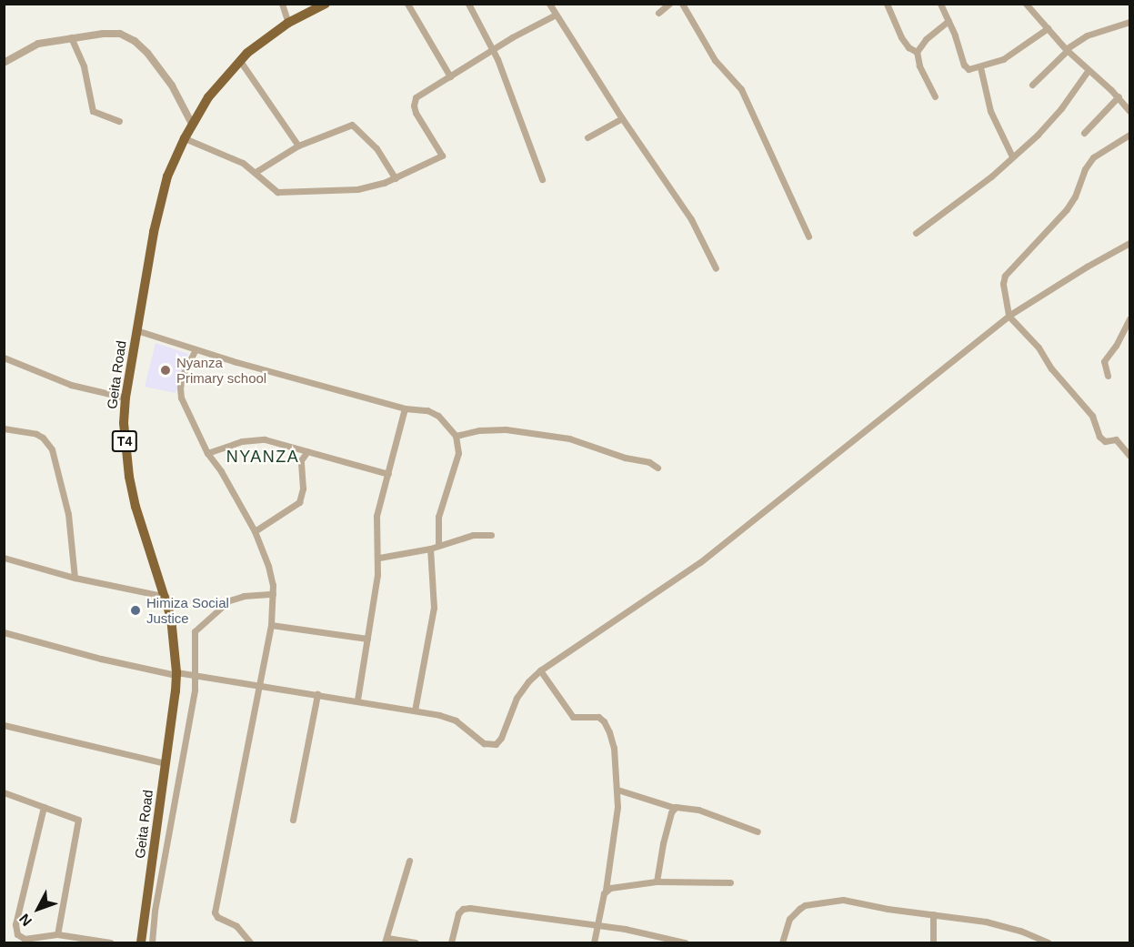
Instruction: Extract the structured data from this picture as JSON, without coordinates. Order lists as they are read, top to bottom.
{
  "streets": {
    "highway": ["Geita Road", "T4"]
  },
  "districts": ["NYANZA"],
  "places": ["Nyanza Primary school", "Himiza Social Justice"],
  "north": "bottom left"
}
